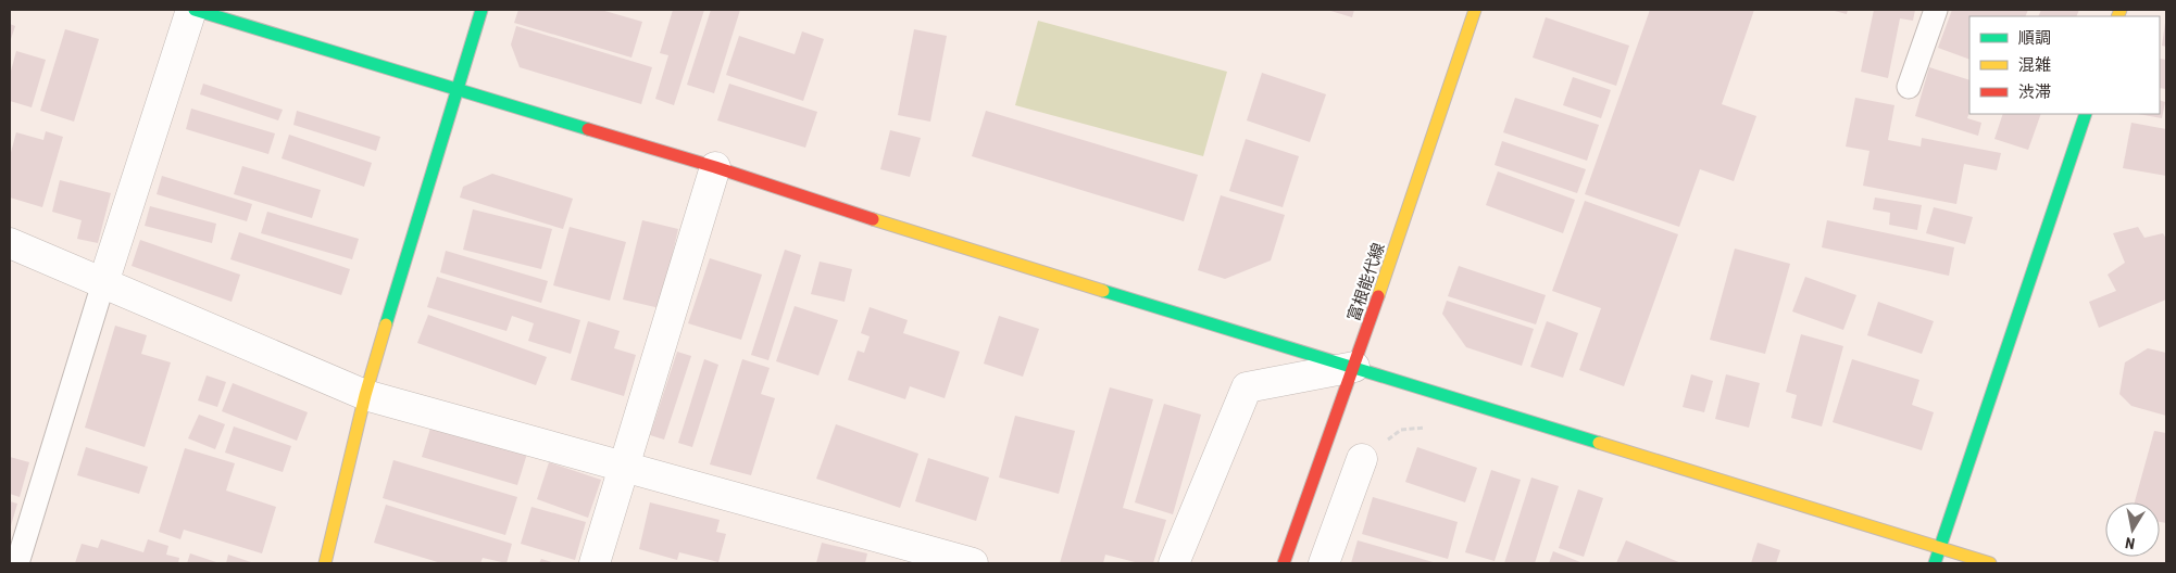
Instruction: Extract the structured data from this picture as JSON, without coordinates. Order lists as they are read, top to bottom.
{
  "streets": {
    "street": ["富根能代線"]
  },
  "legend": ["順調", "混雑", "渋滞"],
  "north": "bottom"
}
